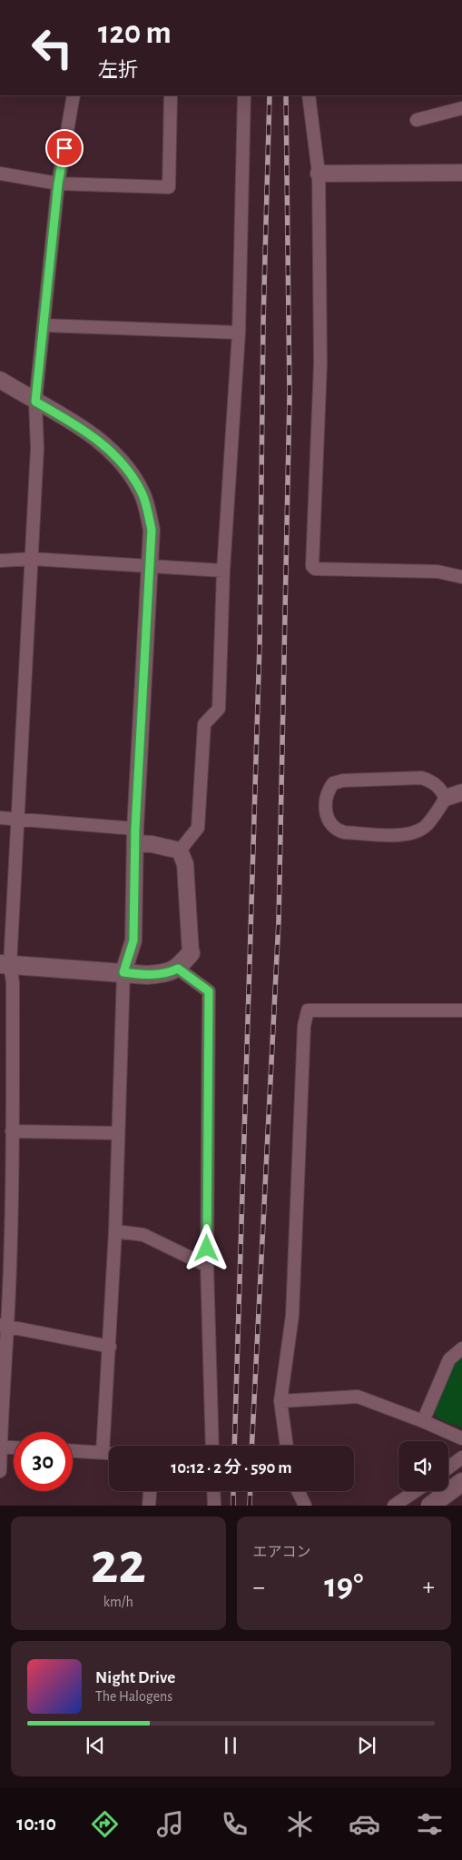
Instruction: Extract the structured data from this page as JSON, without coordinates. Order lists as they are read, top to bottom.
{
  "page": {
    "turn": ["120 m", "左折"],
    "limit": "30",
    "trip": "10:12 · 2 分 · 590 m",
    "tile": [
      ["22", "km/h"],
      "エアコン"
    ],
    "heat": ["−", "19°", "+"],
    "song": ["Night Drive", "The Halogens"],
    "tabs": "10:10"
  }
}
